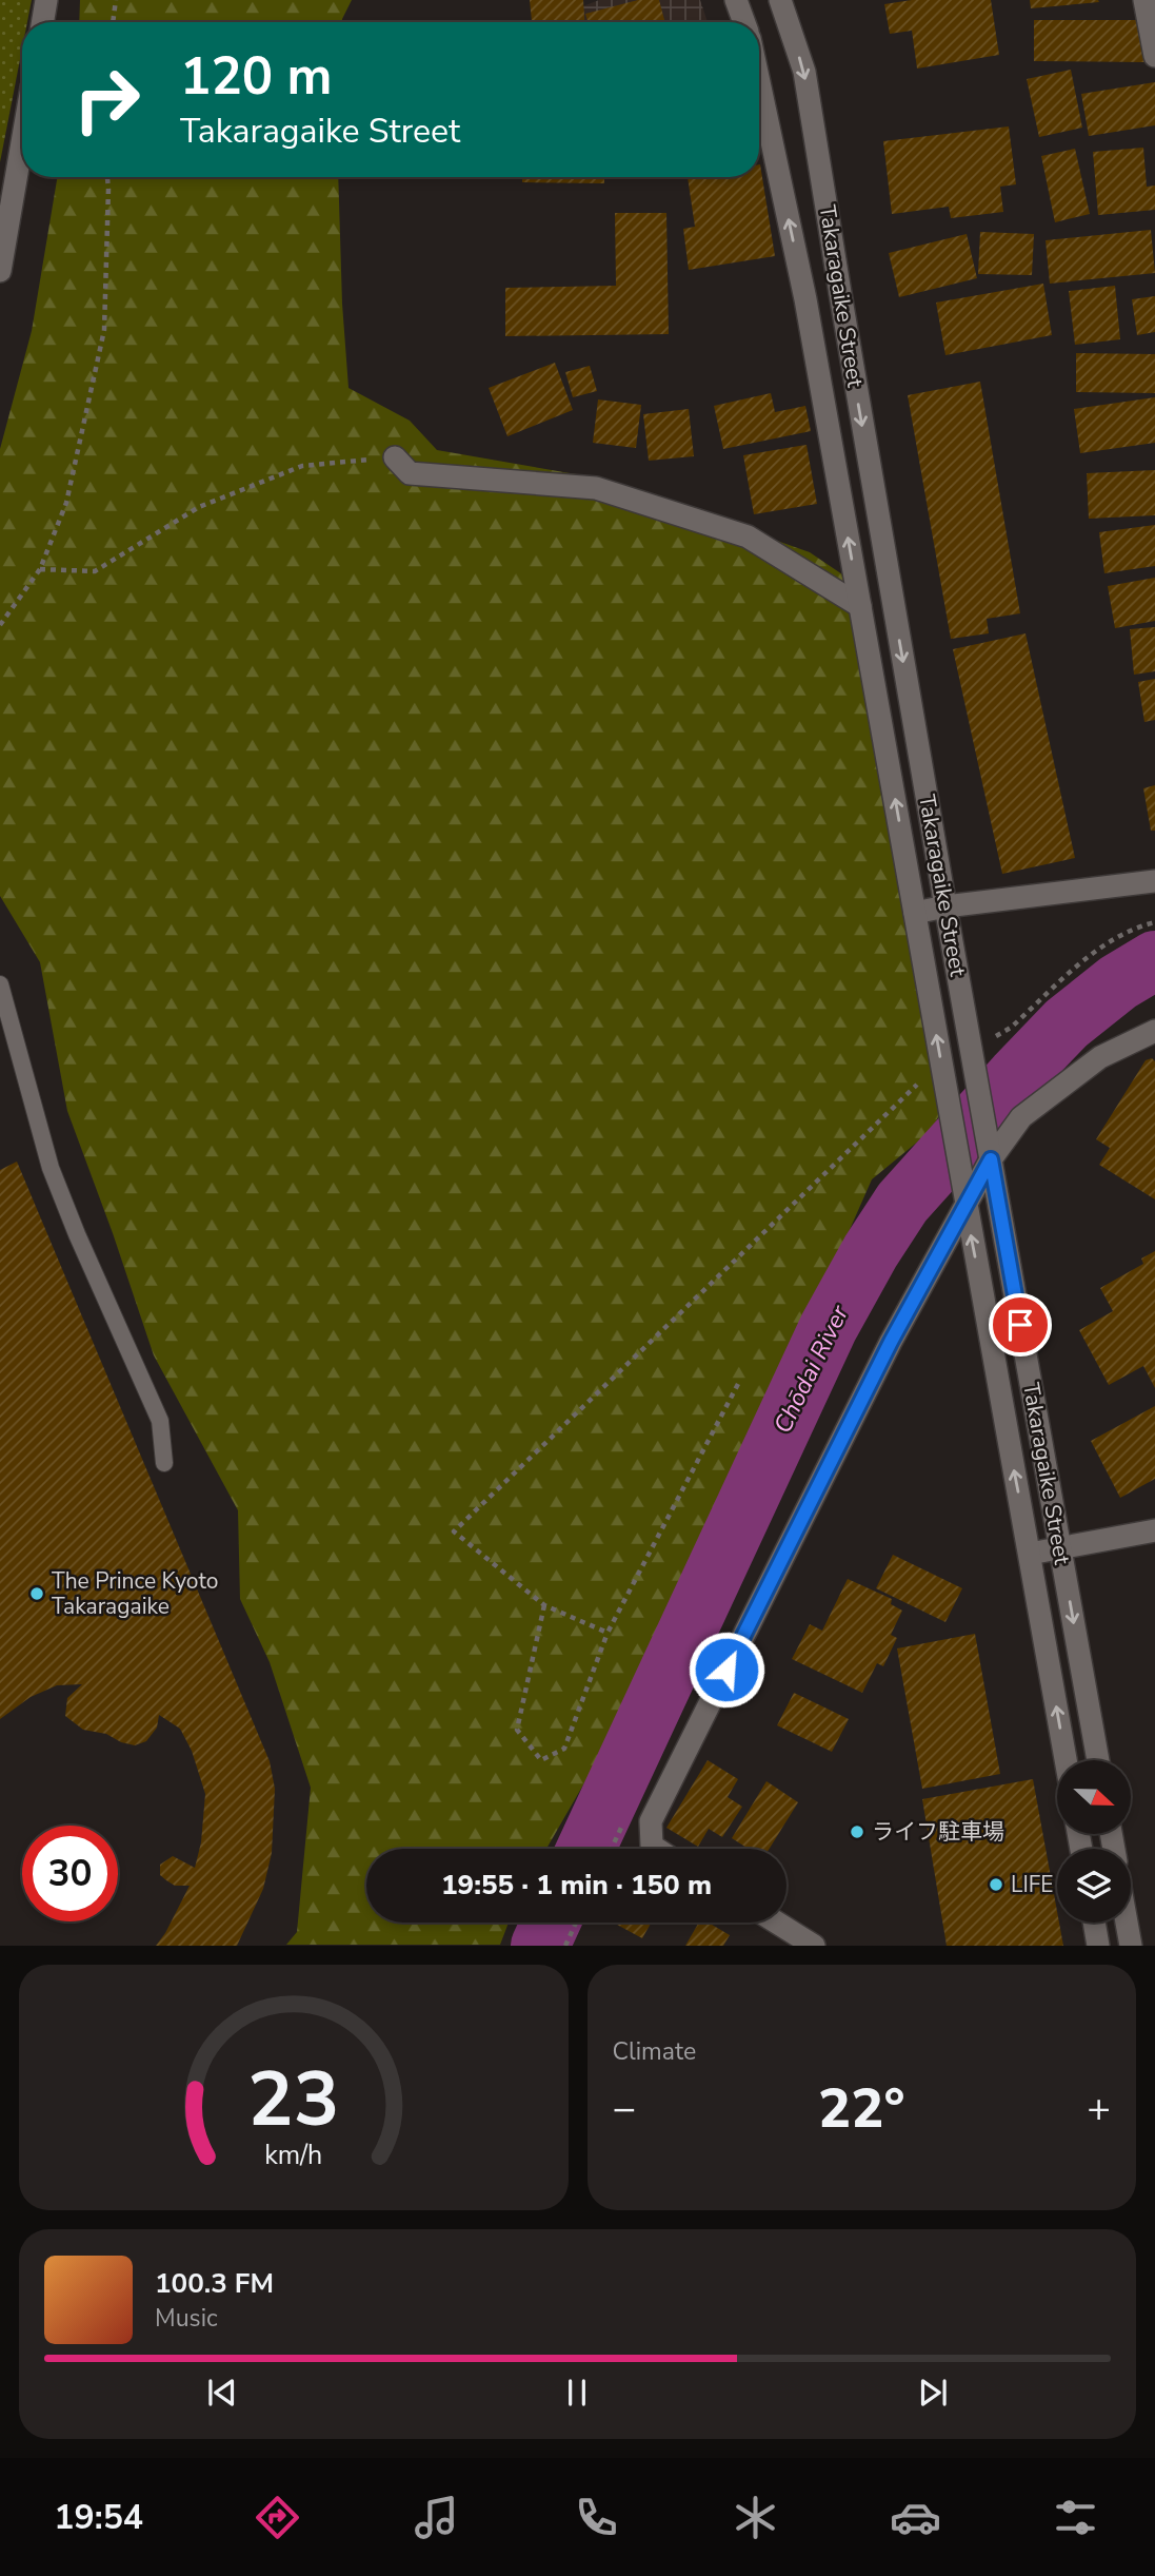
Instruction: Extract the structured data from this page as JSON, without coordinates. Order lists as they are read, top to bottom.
{
  "streets": {
    "street": ["Takaragaike Street"]
  },
  "water": ["Chōdai River"],
  "places": ["The Prince Kyoto Takaragaike", "ライフ駐車場", "LIFE"],
  "north": "right",
  "page": {
    "turn": ["120 m", "Takaragaike Street"],
    "limit": "30",
    "trip": "19:55 · 1 min · 150 m",
    "tile": "Climate",
    "heat": ["−", "22°", "+"],
    "song": ["100.3 FM", "Music"],
    "tabs": "19:54",
    "gauge": ["23", "km/h"]
  }
}
